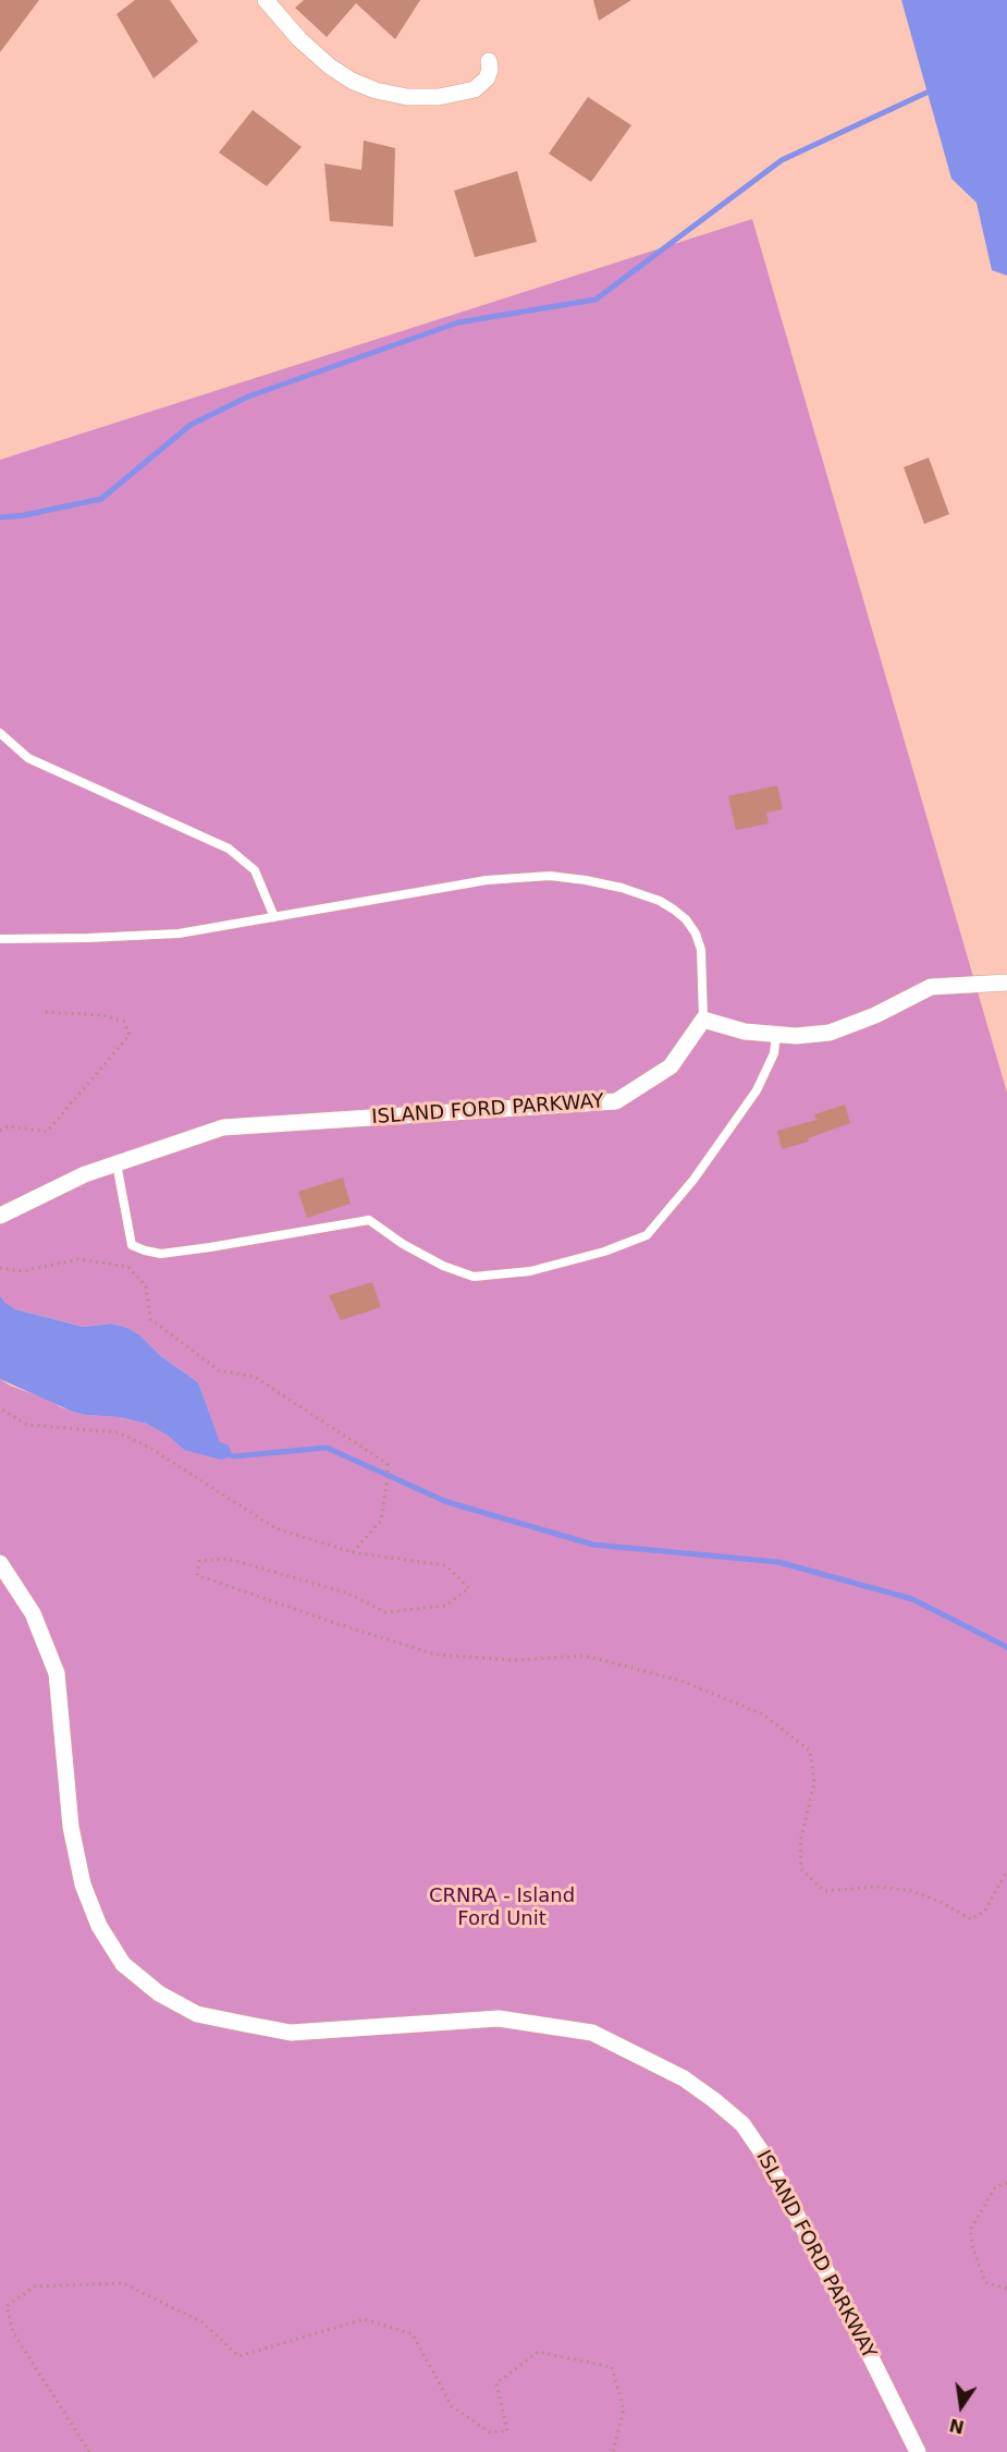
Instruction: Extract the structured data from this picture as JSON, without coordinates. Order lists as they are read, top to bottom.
{
  "streets": {
    "street": ["ISLAND FORD PARKWAY"]
  },
  "parks": ["CRNRA - Island Ford Unit"],
  "north": "bottom"
}
